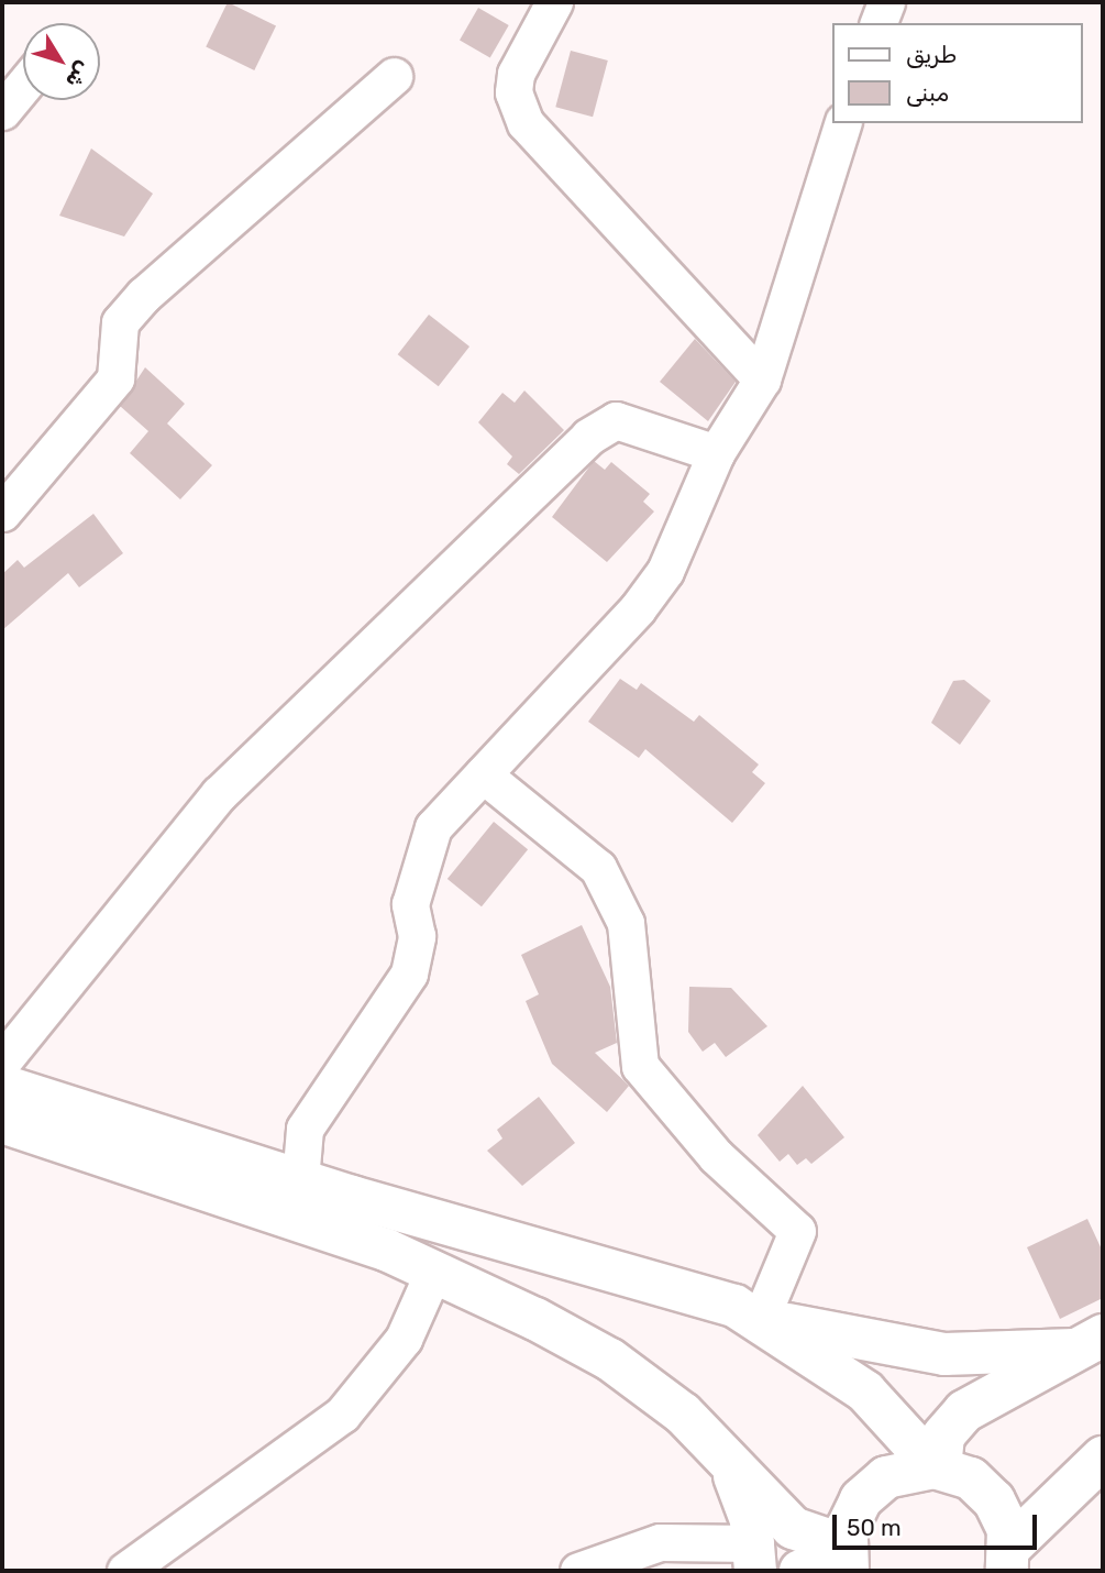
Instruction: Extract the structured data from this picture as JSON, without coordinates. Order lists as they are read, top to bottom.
{
  "legend": ["طريق", "مبنى"],
  "scale_bar": "50 m",
  "north": "bottom right"
}
